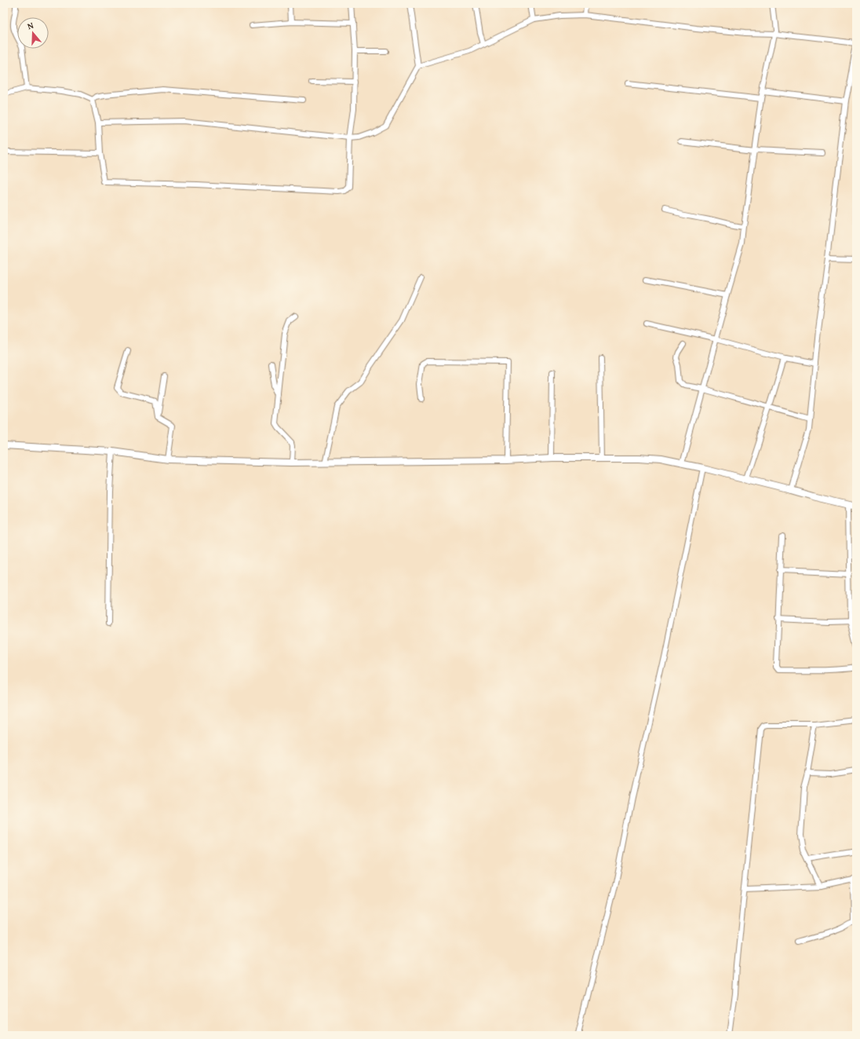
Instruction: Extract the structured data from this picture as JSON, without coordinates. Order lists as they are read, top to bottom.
{
  "north": "top"
}
